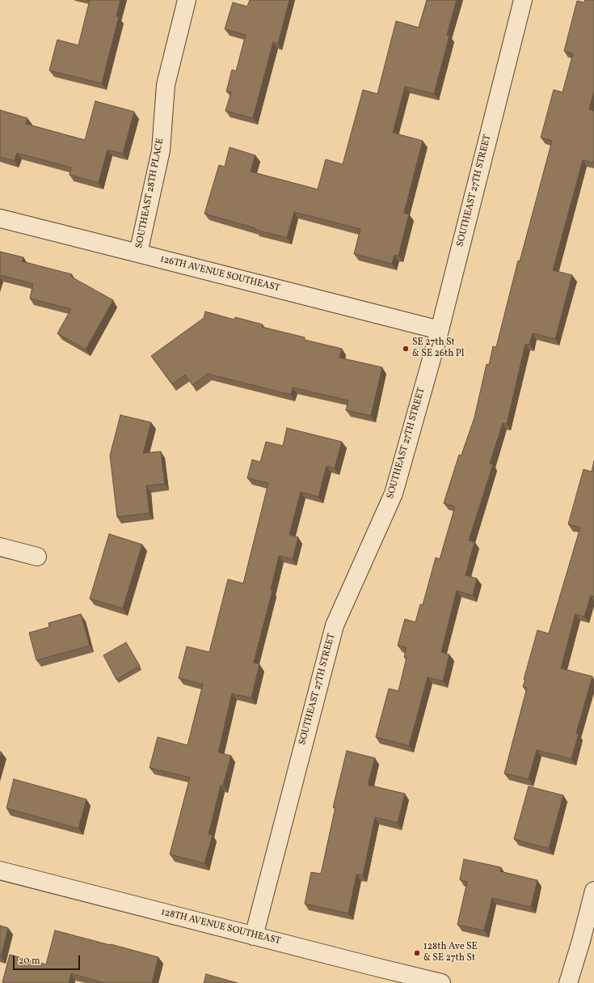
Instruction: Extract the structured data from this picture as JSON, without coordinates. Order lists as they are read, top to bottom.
{
  "streets": {
    "street": [
      "SOUTHEAST 27TH STREET",
      "SOUTHEAST 28TH PLACE",
      "126TH AVENUE SOUTHEAST",
      "128TH AVENUE SOUTHEAST"
    ]
  },
  "crossings": [
    ["SOUTHEAST 27TH STREET", "126TH AVENUE SOUTHEAST"],
    ["SOUTHEAST 27TH STREET", "128TH AVENUE SOUTHEAST"],
    ["SOUTHEAST 28TH PLACE", "126TH AVENUE SOUTHEAST"]
  ],
  "places": ["SE 27th St & SE 26th Pl", "128th Ave SE & SE 27th St"],
  "scale_bar": "20 m"
}
